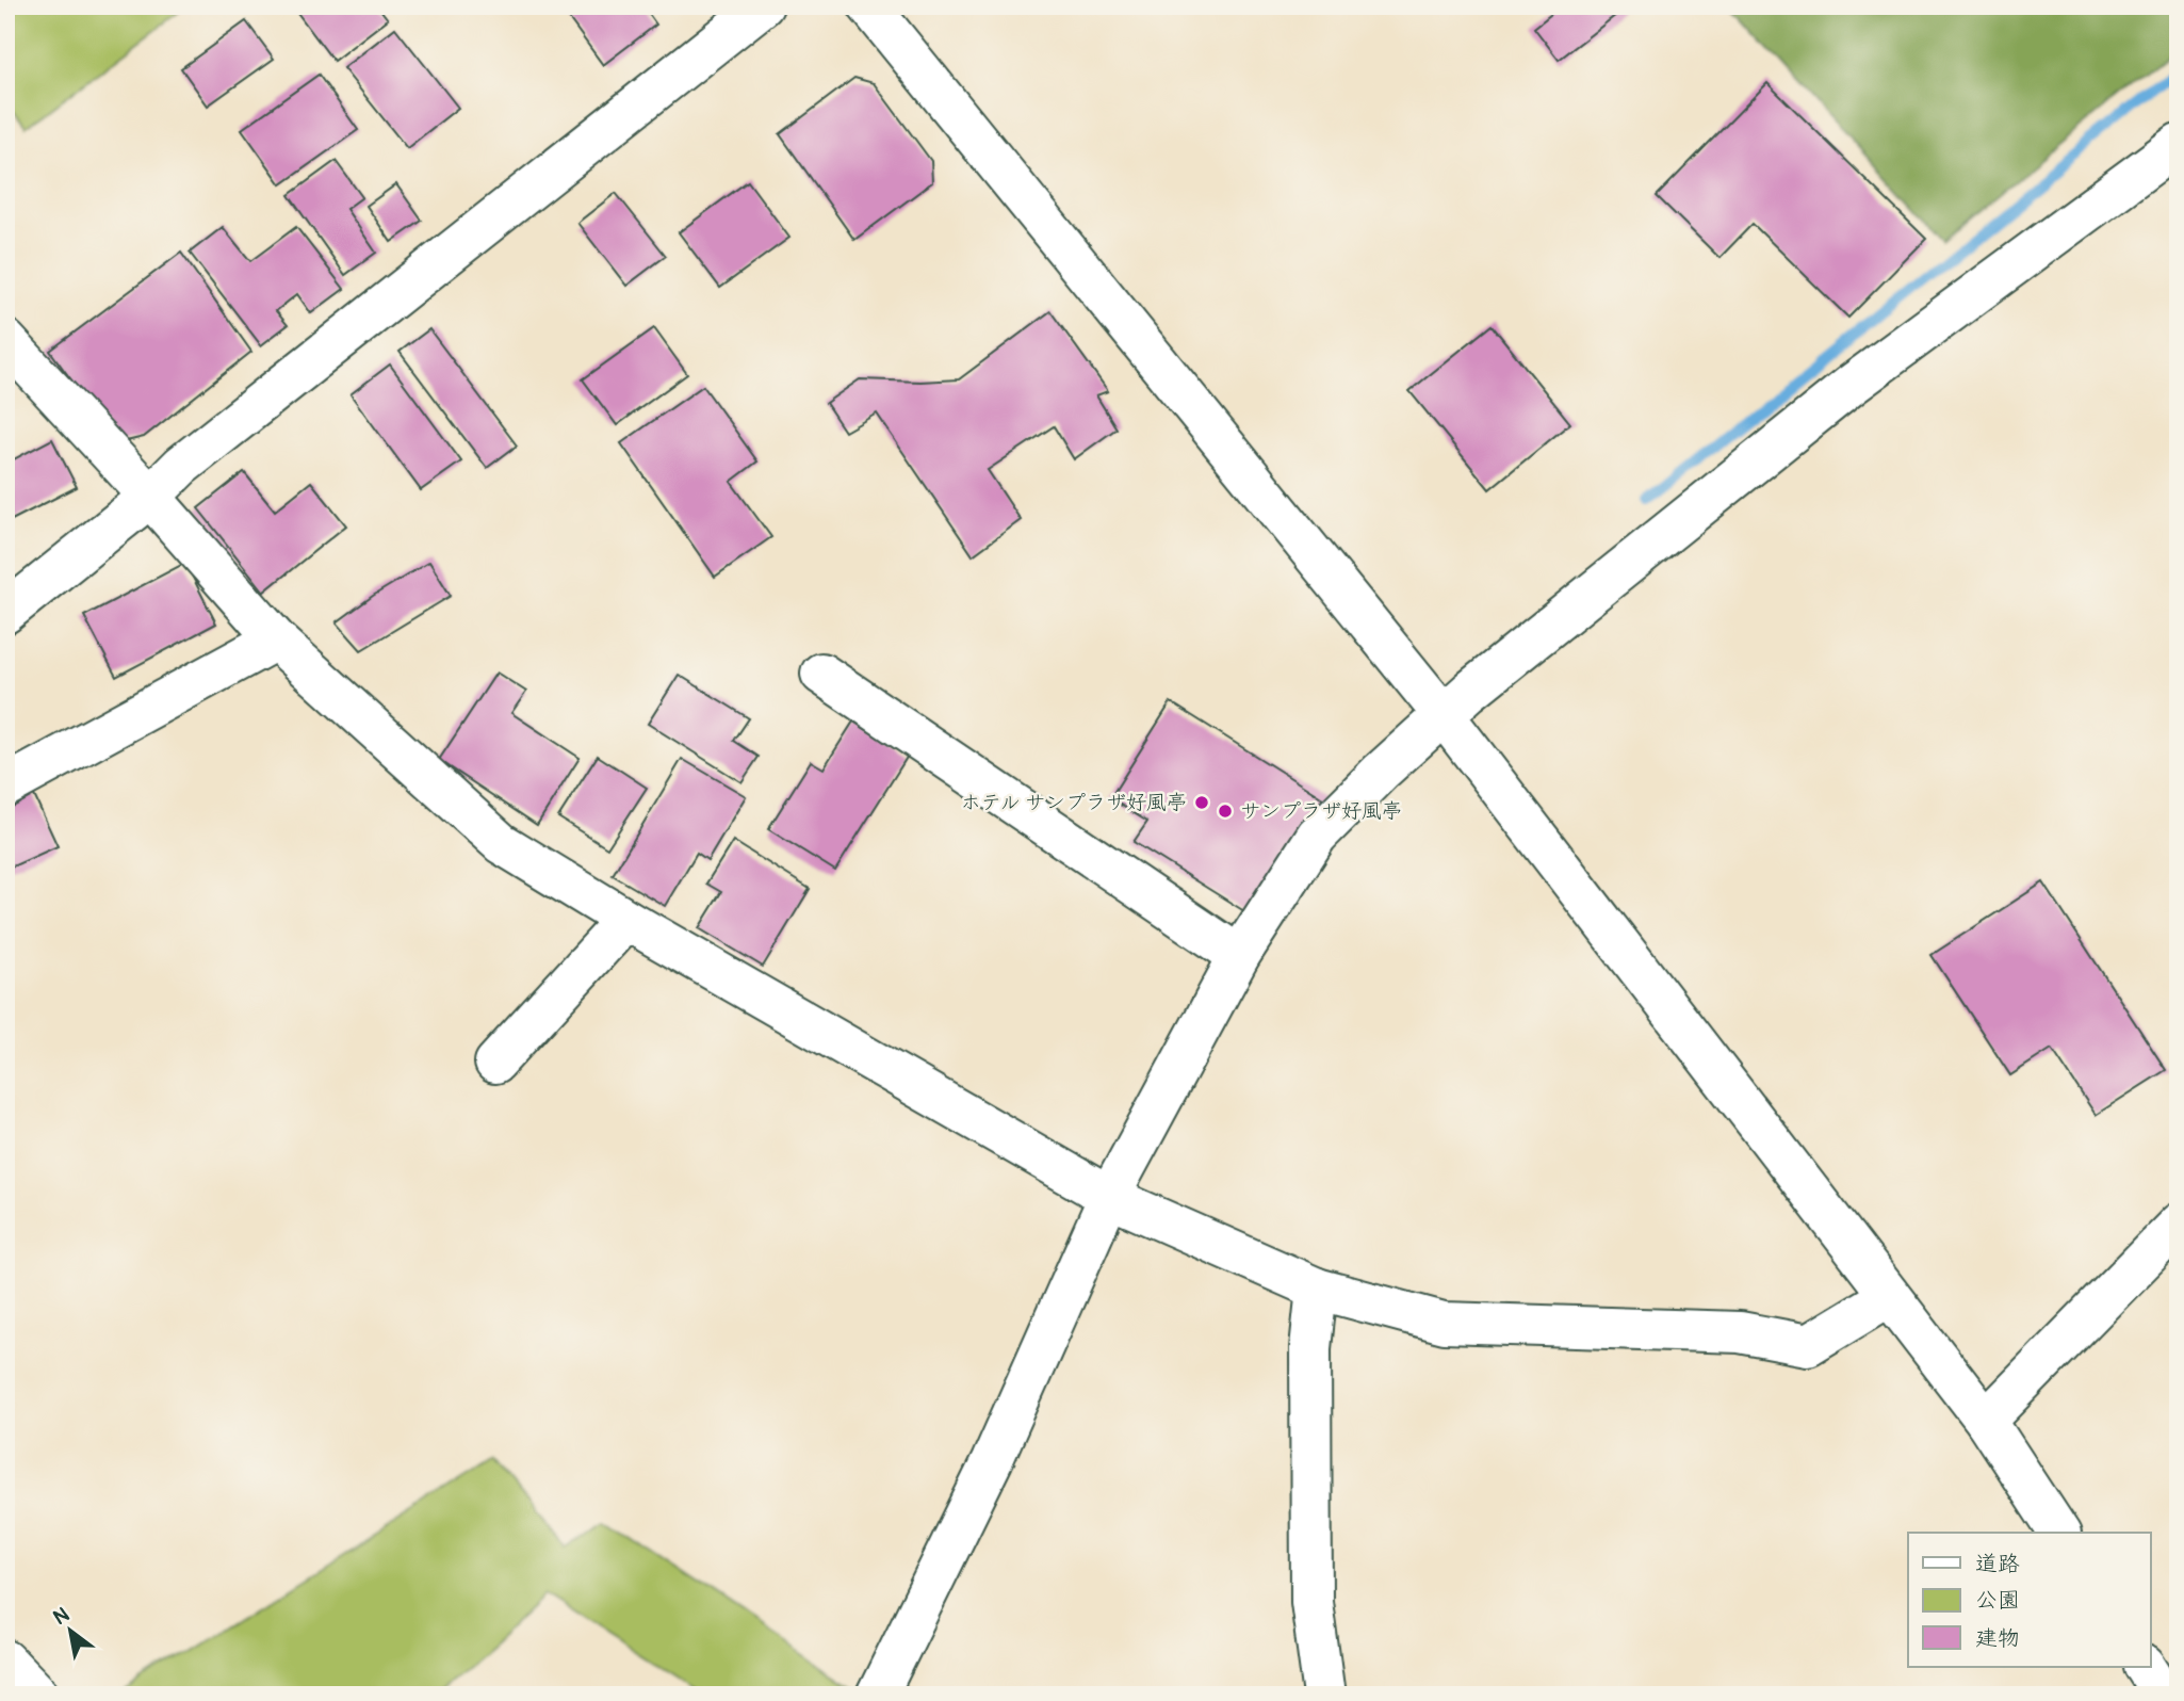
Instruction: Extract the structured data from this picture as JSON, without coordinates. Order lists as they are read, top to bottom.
{
  "places": ["ホテル サンプラザ好風亭", "サンプラザ好風亭"],
  "legend": ["道路", "公園", "建物"],
  "north": "top left"
}
